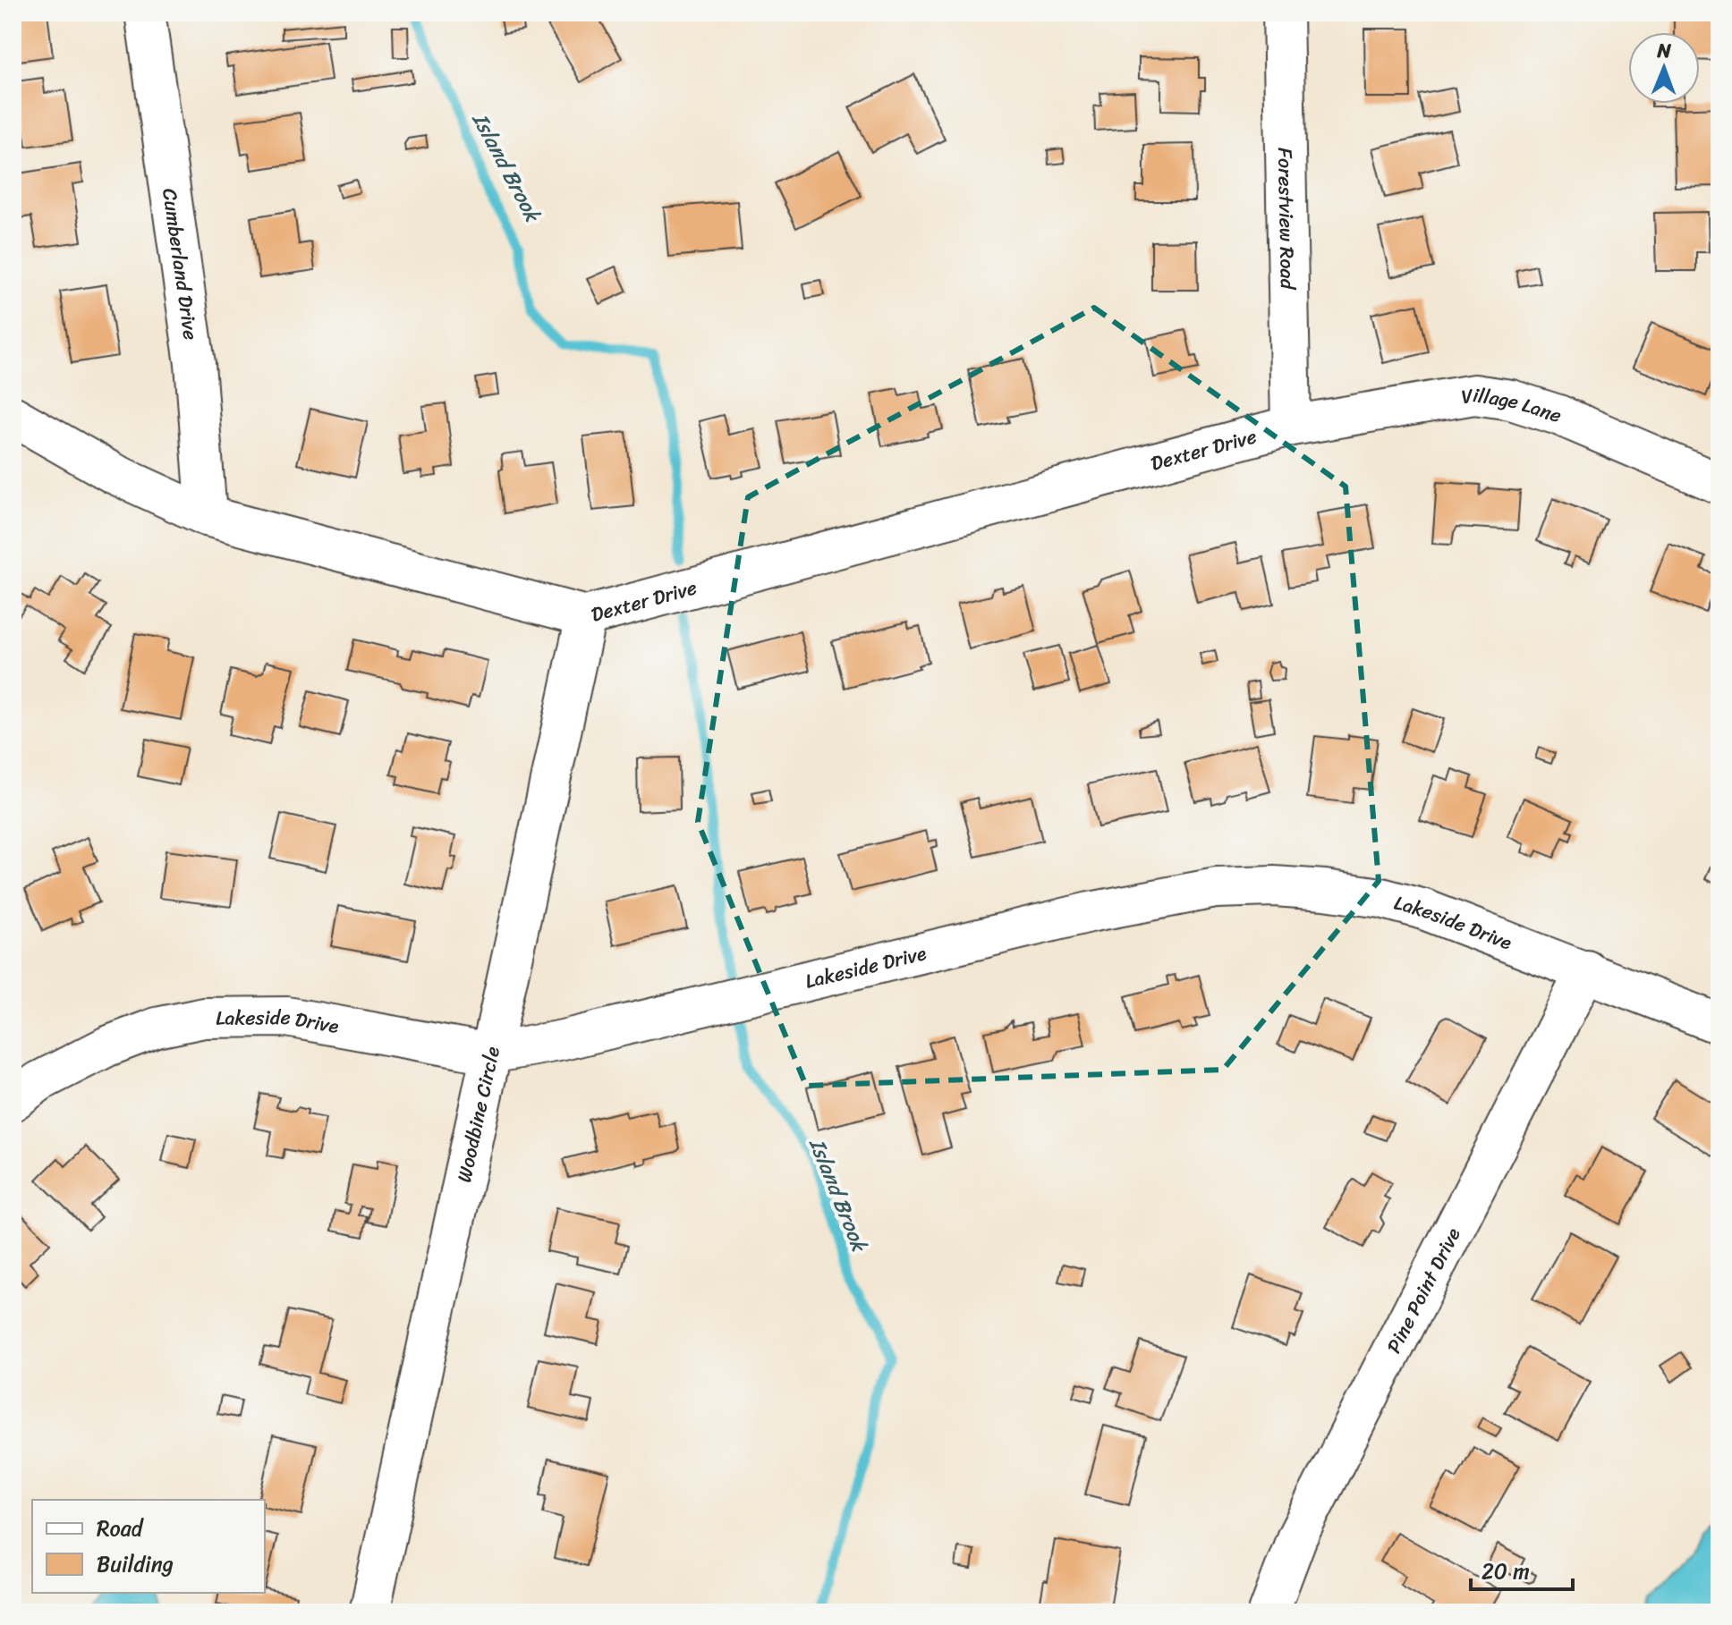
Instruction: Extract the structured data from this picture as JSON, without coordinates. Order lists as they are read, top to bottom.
{
  "streets": {
    "street": [
      "Forestview Road",
      "Cumberland Drive",
      "Village Lane",
      "Dexter Drive",
      "Lakeside Drive",
      "Woodbine Circle",
      "Pine Point Drive"
    ]
  },
  "crossings": [
    ["Forestview Road", "Village Lane"],
    ["Forestview Road", "Dexter Drive"],
    ["Cumberland Drive", "Dexter Drive"],
    ["Village Lane", "Dexter Drive"],
    ["Dexter Drive", "Woodbine Circle"],
    ["Lakeside Drive", "Woodbine Circle"],
    ["Lakeside Drive", "Pine Point Drive"]
  ],
  "water": ["Island Brook"],
  "legend": ["Road", "Building"],
  "scale_bar": "20 m",
  "north": "top"
}
